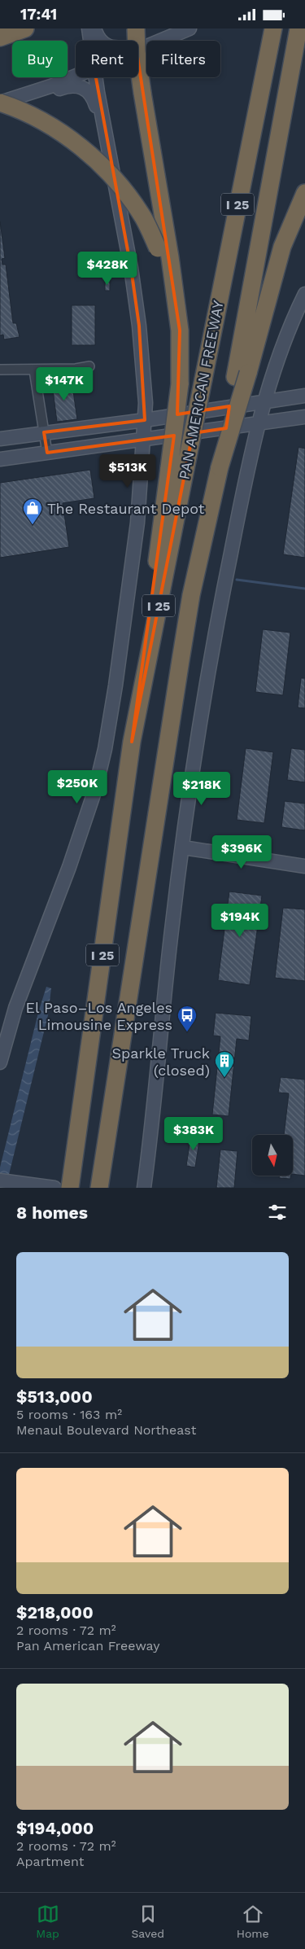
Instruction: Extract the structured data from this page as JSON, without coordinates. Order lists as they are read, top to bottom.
{
  "streets": {
    "highway": ["I 25", "PAN AMERICAN FREEWAY"]
  },
  "crossings": [
    ["I 25", "PAN AMERICAN FREEWAY"]
  ],
  "places": {
    "shop": ["The Restaurant Depot"],
    "bus stop": ["El Paso–Los Angeles Limousine Express"],
    "building": ["Sparkle Truck (closed)"]
  },
  "north": "bottom",
  "page": {
    "status": "17:41",
    "chip": ["Buy", "Rent", "Filters"],
    "price": [
      "$428K",
      "$147K",
      "$513K",
      "$250K",
      "$218K",
      "$396K",
      "$194K",
      "$383K"
    ],
    "heading": "8 homes",
    "list": [
      {
        "name": "$513,000",
        "note": "5 rooms · 163 m² · Menaul Boulevard Northeast"
      },
      {
        "name": "$218,000",
        "note": "2 rooms · 72 m² · Pan American Freeway"
      },
      {
        "name": "$194,000",
        "note": "2 rooms · 72 m² · Apartment"
      }
    ],
    "tabs": ["Map", "Saved", "Home"]
  }
}
